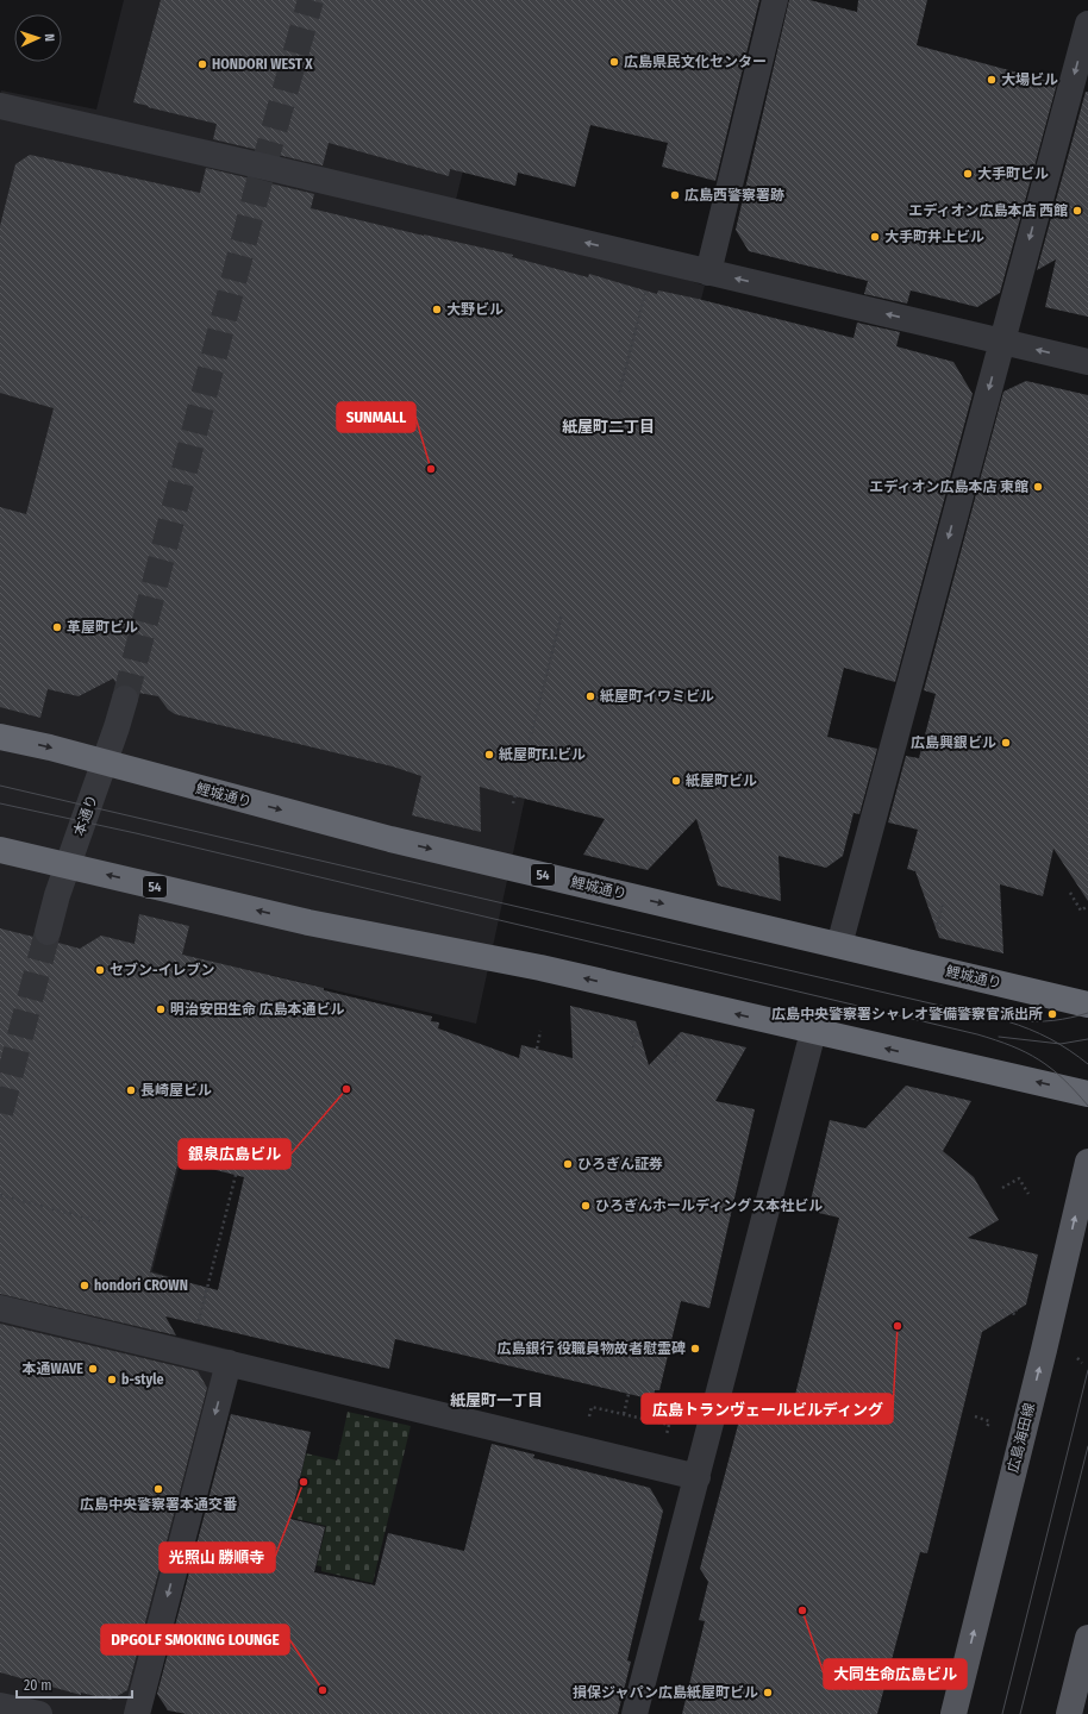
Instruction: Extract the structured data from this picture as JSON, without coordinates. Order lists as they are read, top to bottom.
{
  "streets": {
    "highway": ["鯉城通り", "54"],
    "main road": ["広島海田線"],
    "street": ["本通り"]
  },
  "crossings": [
    ["鯉城通り", "本通り"],
    ["本通り", "54"]
  ],
  "one_way": ["広島海田線"],
  "districts": ["紙屋町二丁目", "紙屋町一丁目"],
  "places": [
    "広島県民文化センター",
    "HONDORI WEST X",
    "大場ビル",
    "大手町ビル",
    "広島西警察署跡",
    "エディオン広島本店 西館",
    "大手町井上ビル",
    "大野ビル",
    "SUNMALL",
    "エディオン広島本店 東館",
    "革屋町ビル",
    "紙屋町イワミビル",
    "広島興銀ビル",
    "紙屋町F.I.ビル",
    "紙屋町ビル",
    "セブン-イレブン",
    "明治安田生命 広島本通ビル",
    "広島中央警察署シャレオ警備警察官派出所",
    "銀泉広島ビル",
    "長崎屋ビル",
    "ひろぎん証券",
    "ひろぎんホールディングス本社ビル",
    "hondori CROWN",
    "広島トランヴェールビルディング",
    "広島銀行 役職員物故者慰霊碑",
    "本通WAVE",
    "b-style",
    "光照山 勝順寺",
    "広島中央警察署本通交番",
    "大同生命広島ビル",
    "DPGOLF SMOKING LOUNGE",
    "損保ジャパン広島紙屋町ビル"
  ],
  "scale_bar": "20 m",
  "north": "right"
}
